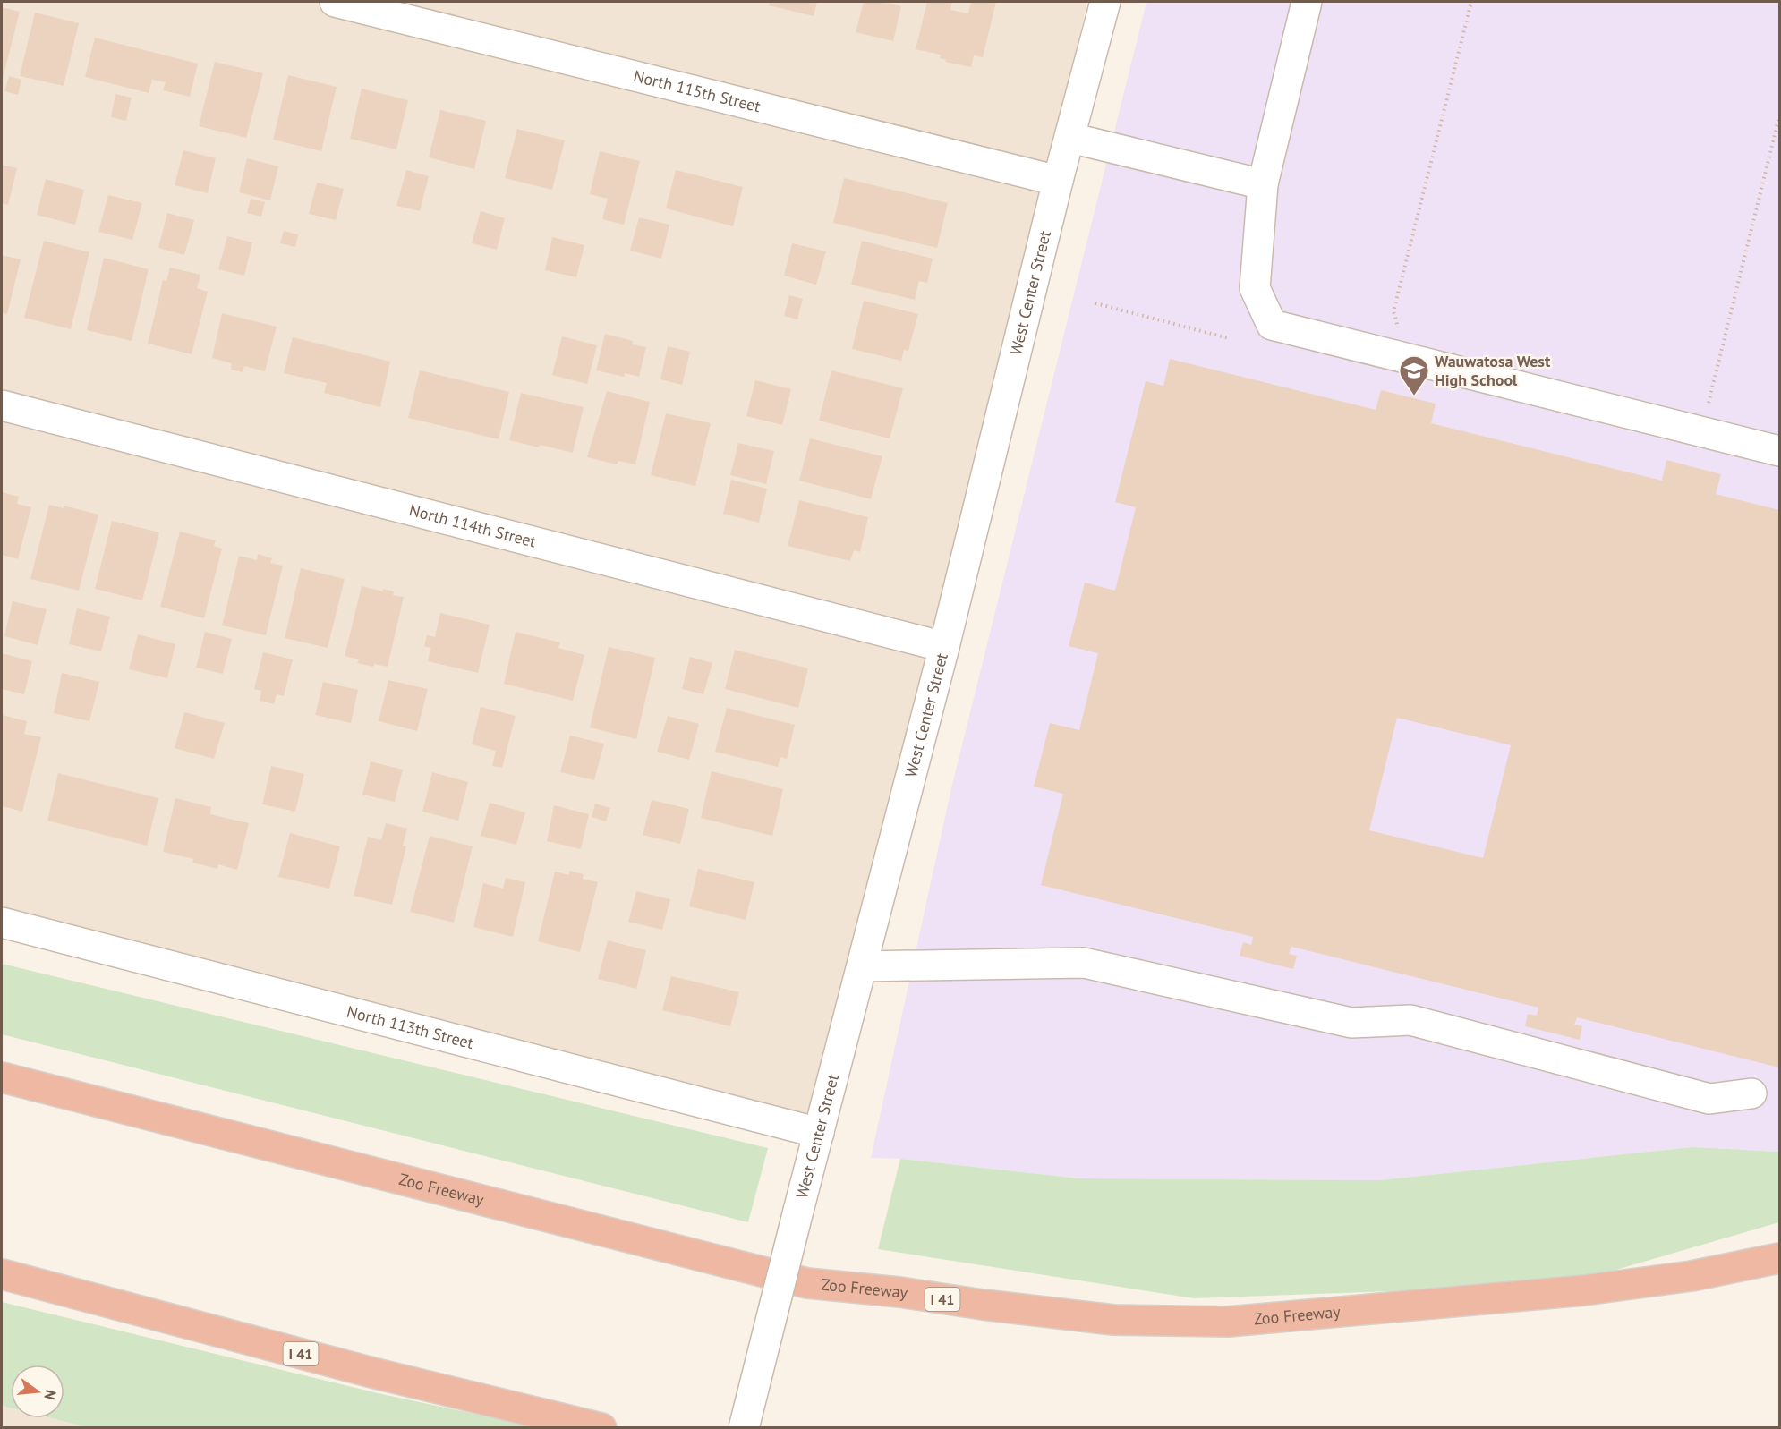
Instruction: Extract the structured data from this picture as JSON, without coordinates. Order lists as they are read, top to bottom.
{
  "streets": {
    "highway": ["Zoo Freeway", "I 41"],
    "street": [
      "North 115th Street",
      "West Center Street",
      "North 114th Street",
      "North 113th Street"
    ]
  },
  "crossings": [
    ["North 115th Street", "West Center Street"],
    ["West Center Street", "North 114th Street"],
    ["West Center Street", "North 113th Street"]
  ],
  "places": {
    "school or university": ["Wauwatosa West High School"]
  },
  "north": "right"
}
